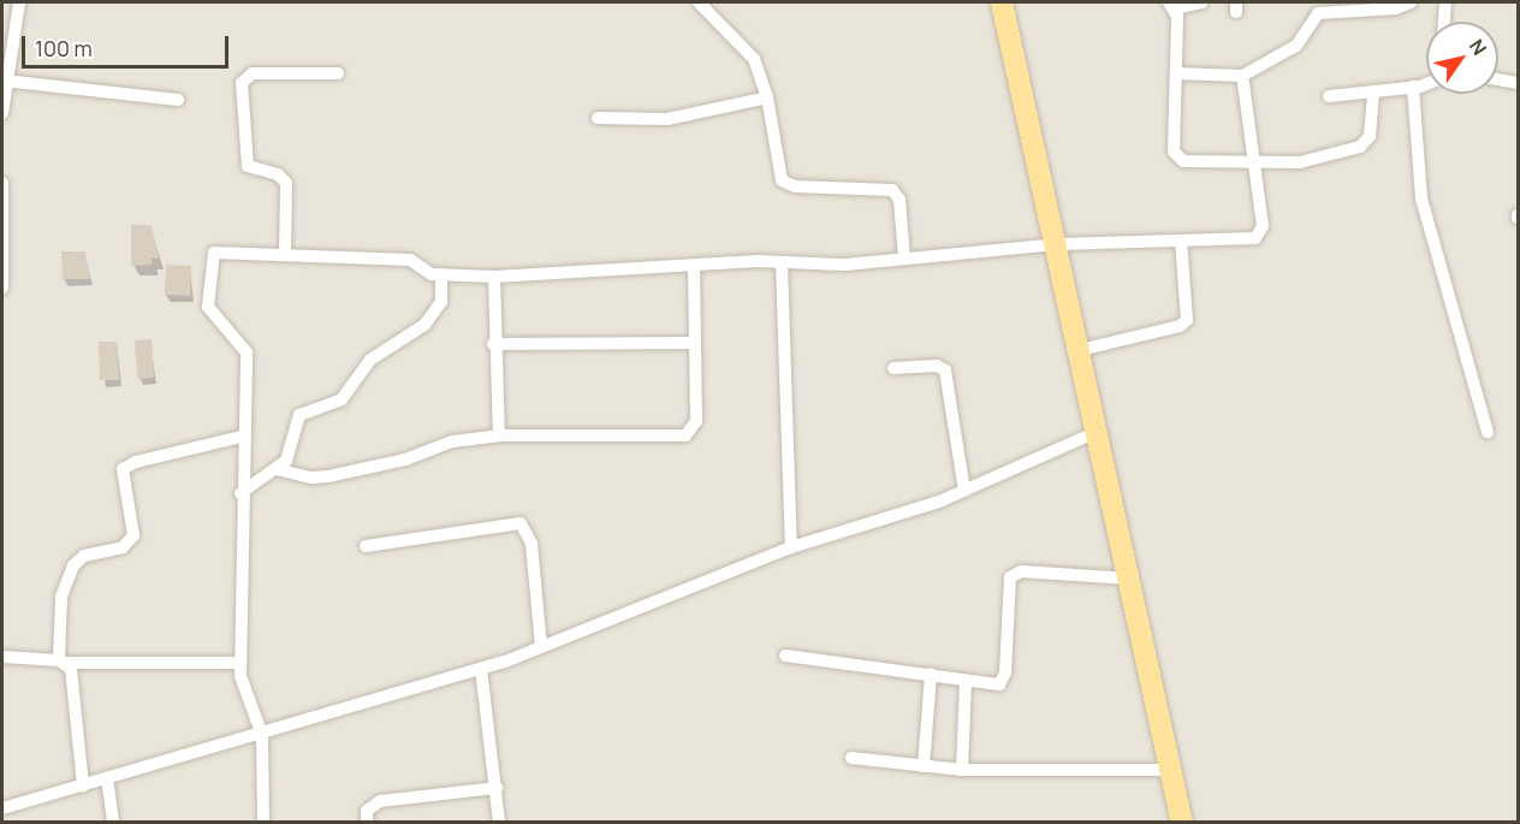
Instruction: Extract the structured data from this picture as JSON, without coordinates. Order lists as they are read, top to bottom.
{
  "scale_bar": "100 m",
  "north": "top right"
}
